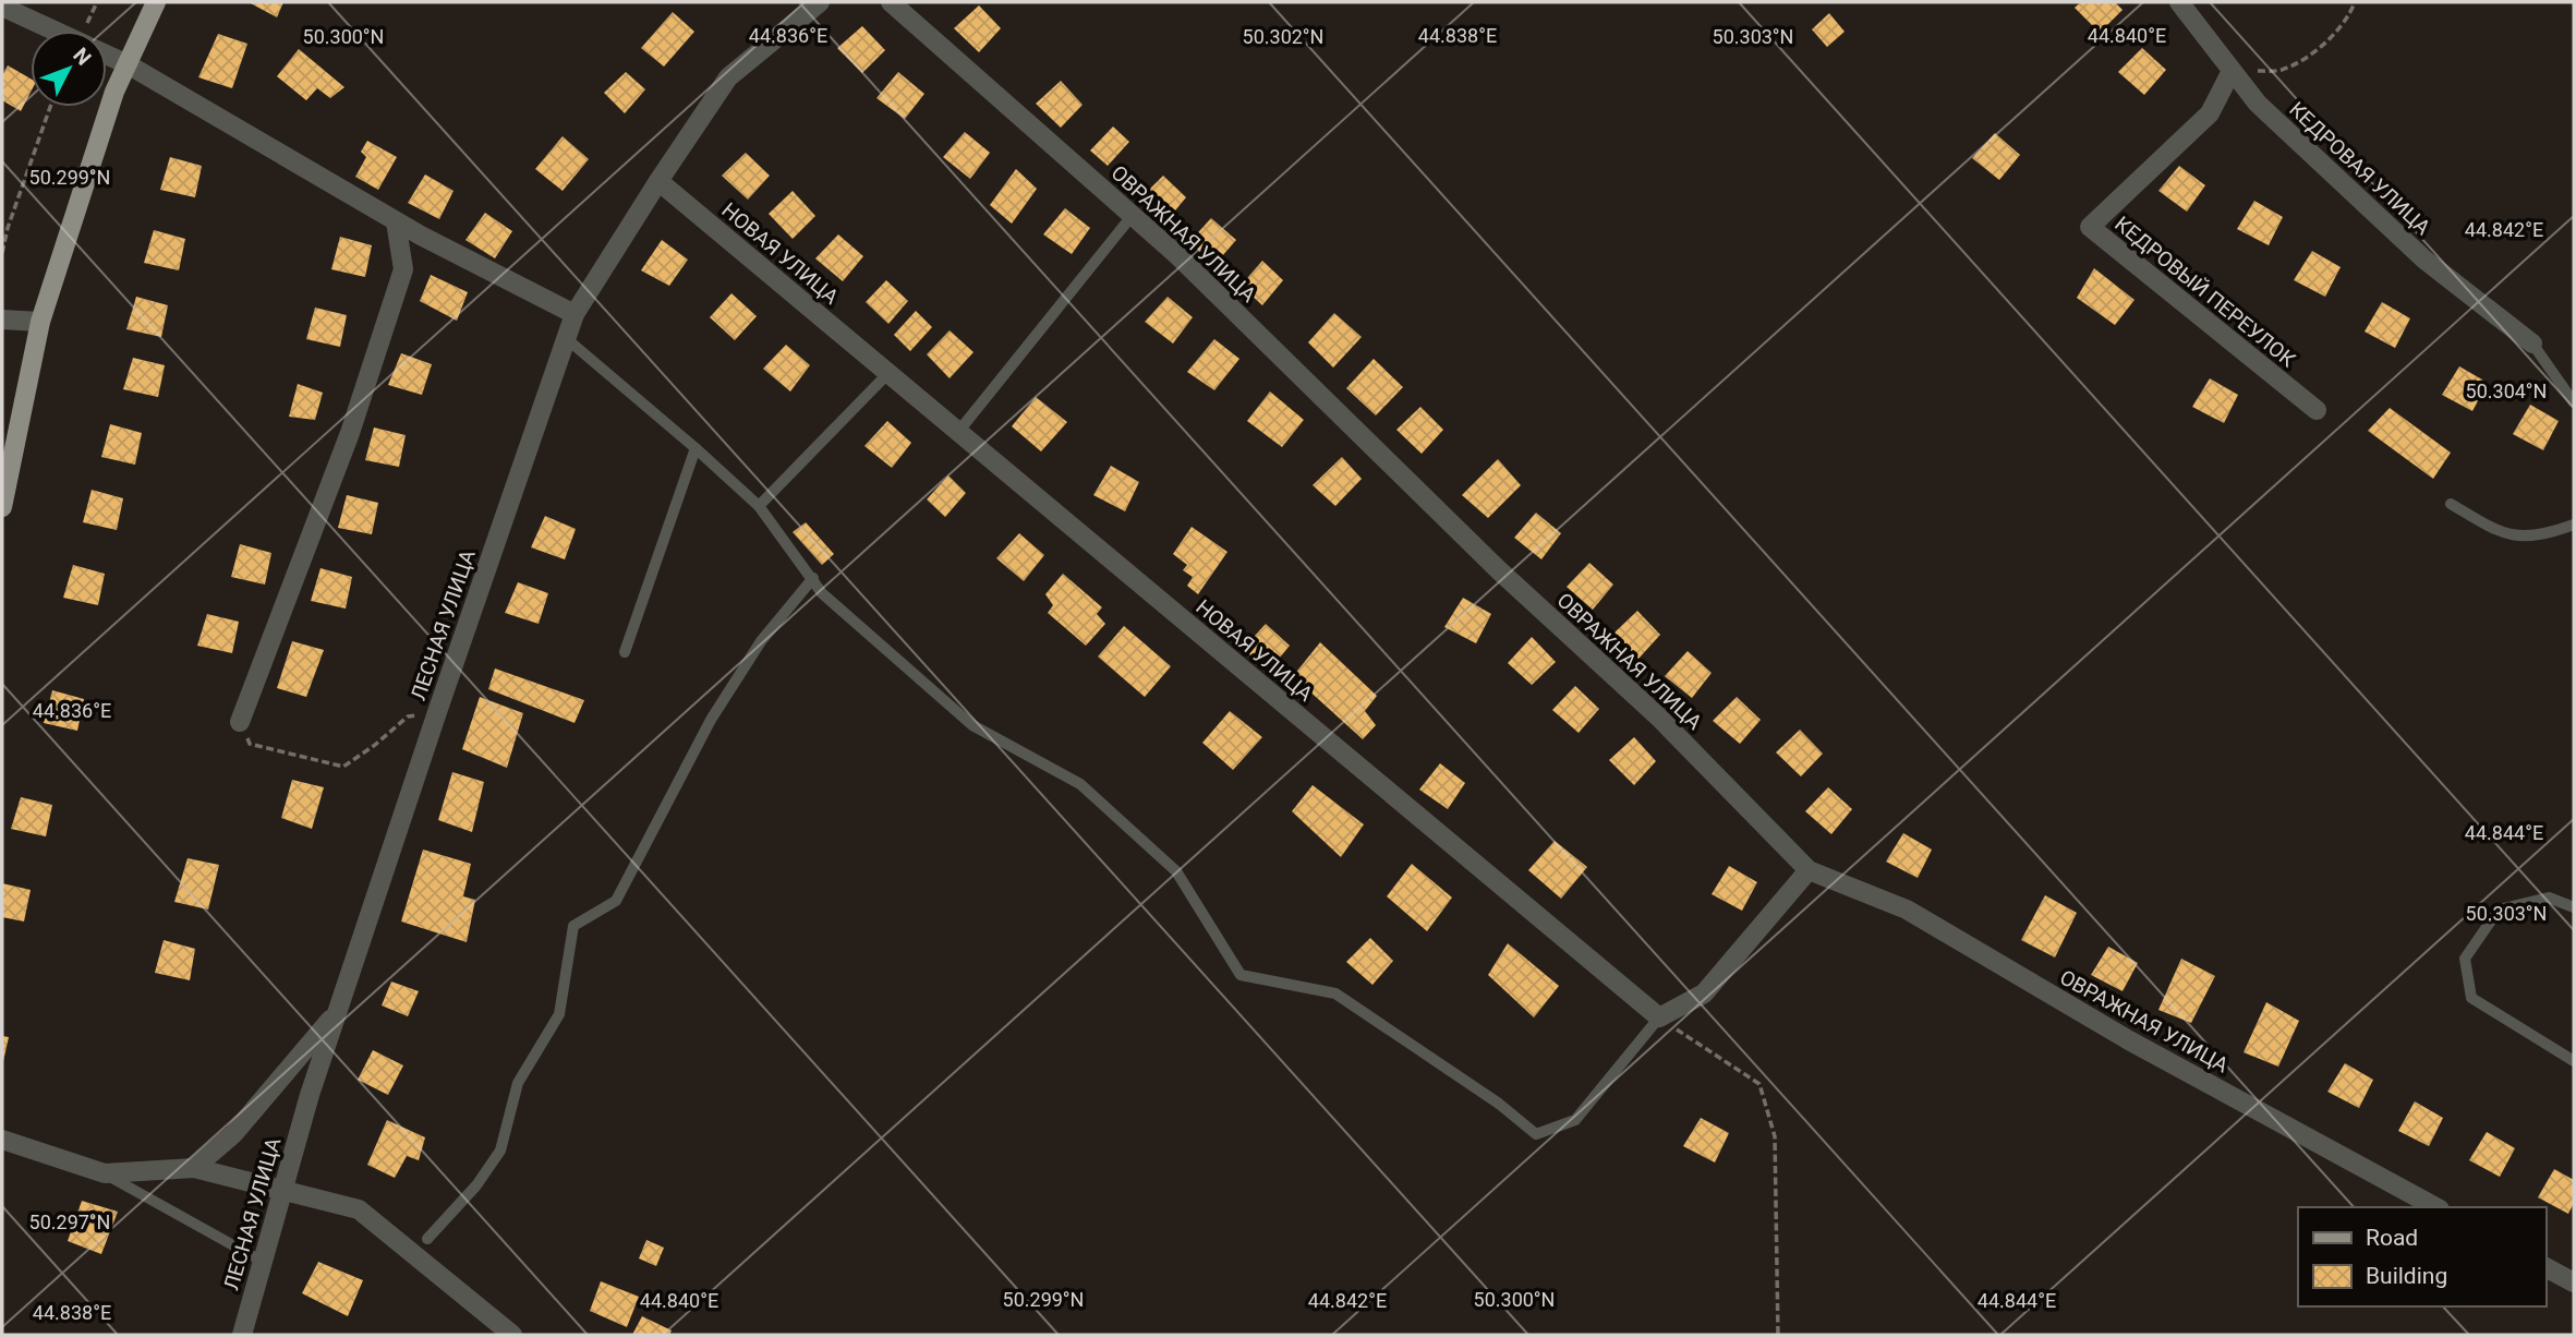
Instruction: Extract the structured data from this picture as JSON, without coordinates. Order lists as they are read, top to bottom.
{
  "streets": {
    "street": [
      "КЕДРОВАЯ УЛИЦА",
      "ОВРАЖНАЯ УЛИЦА",
      "НОВАЯ УЛИЦА",
      "КЕДРОВЫЙ ПЕРЕУЛОК",
      "ЛЕСНАЯ УЛИЦА"
    ]
  },
  "crossings": [
    ["КЕДРОВАЯ УЛИЦА", "КЕДРОВЫЙ ПЕРЕУЛОК"],
    ["НОВАЯ УЛИЦА", "ЛЕСНАЯ УЛИЦА"]
  ],
  "legend": ["Road", "Building"],
  "north": "top right",
  "coordinates": [
    "44.836°E",
    "44.840°E",
    "44.838°E",
    "50.300°N",
    "50.302°N",
    "50.303°N",
    "50.299°N",
    "44.842°E",
    "50.304°N",
    "44.844°E",
    "50.297°N"
  ]
}
